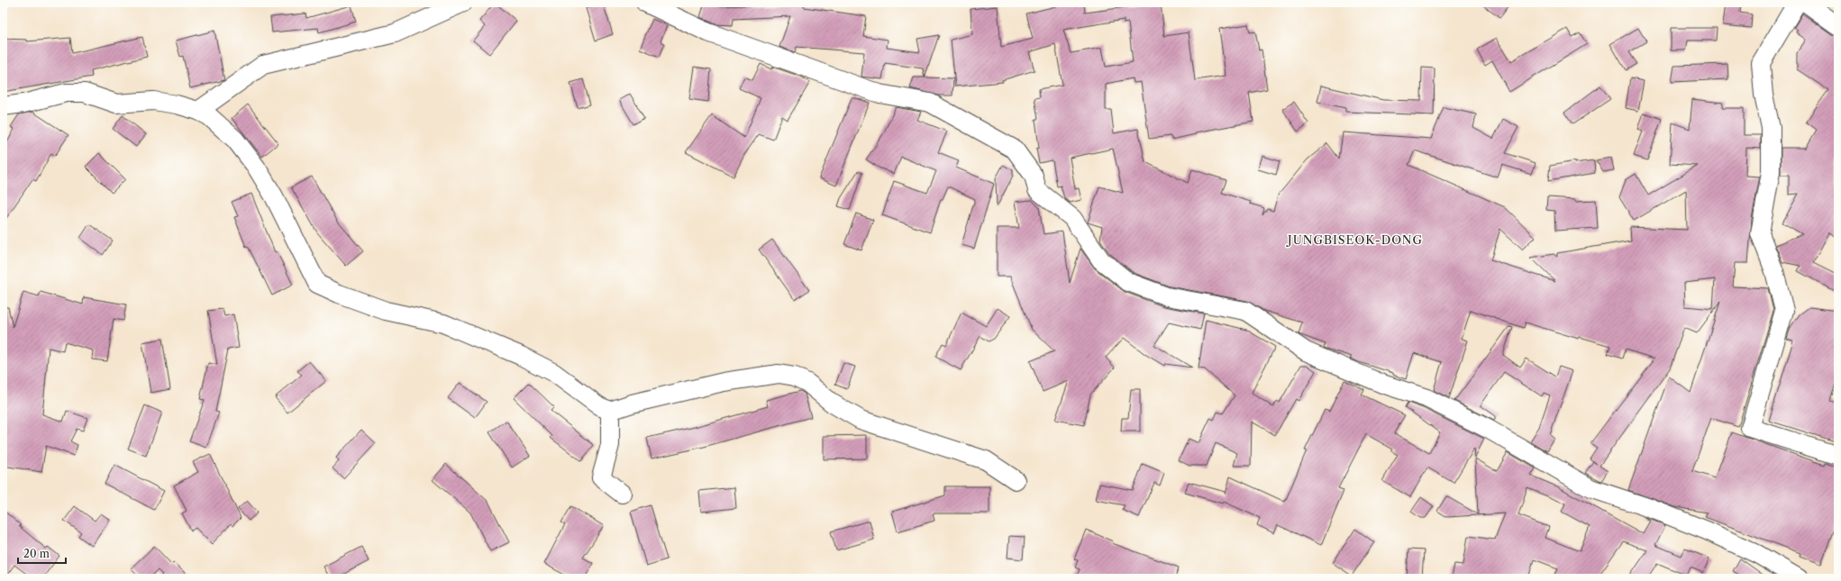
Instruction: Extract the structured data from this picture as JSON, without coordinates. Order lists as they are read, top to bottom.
{
  "districts": ["JUNGBISEOK-DONG"],
  "scale_bar": "20 m"
}
